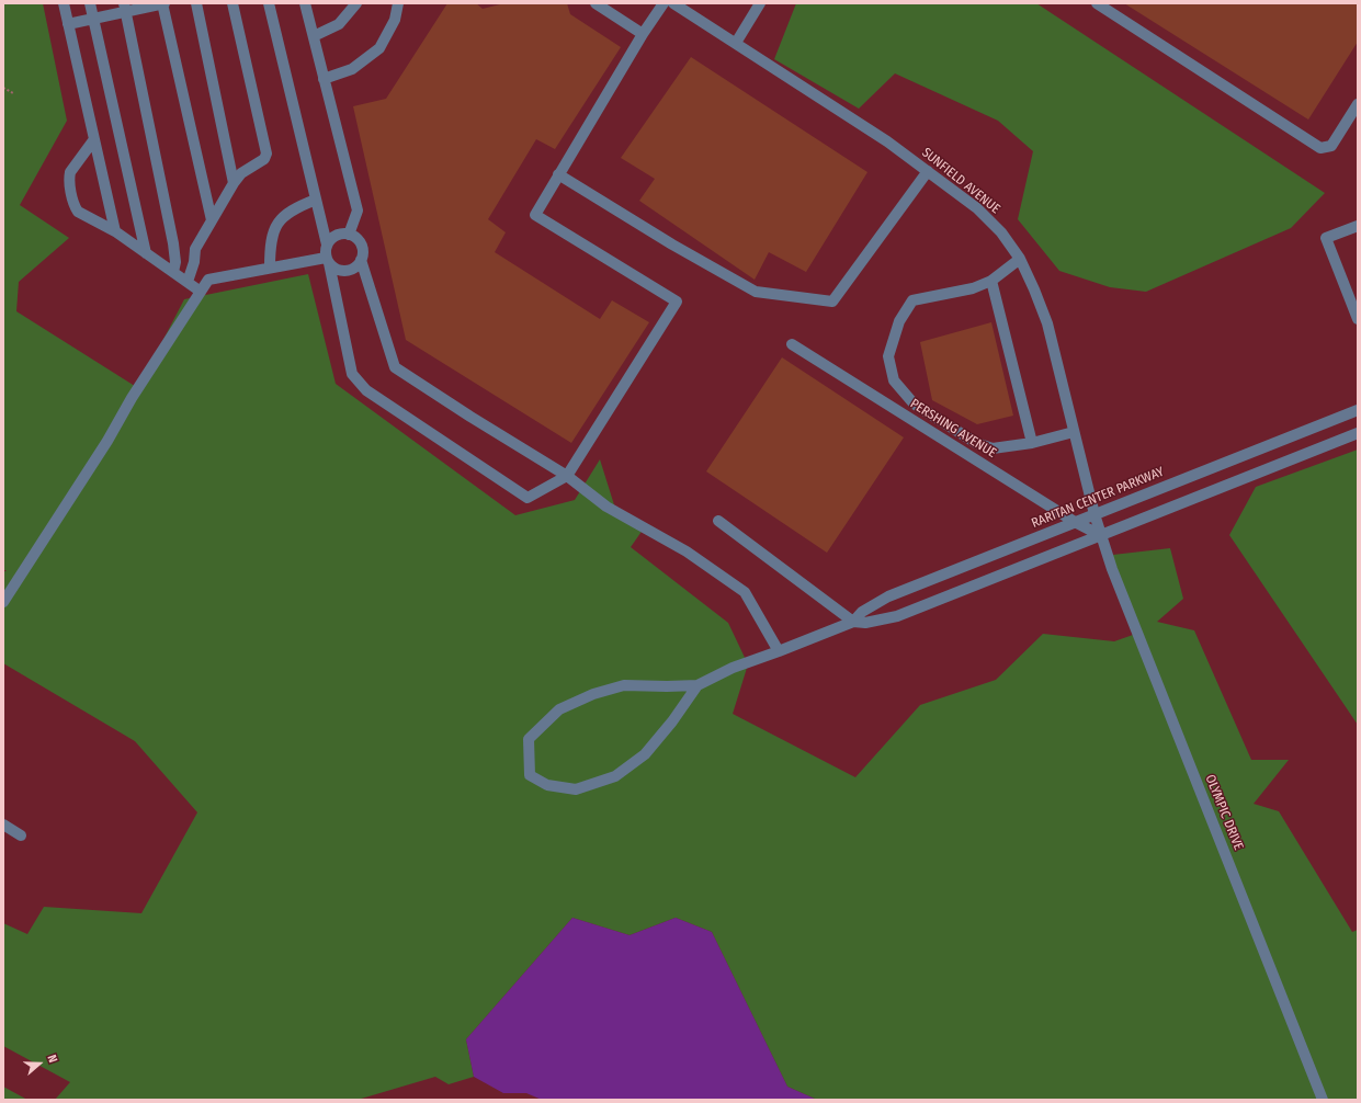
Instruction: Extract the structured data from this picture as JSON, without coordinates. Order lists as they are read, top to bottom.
{
  "streets": {
    "street": [
      "SUNFIELD AVENUE",
      "PERSHING AVENUE",
      "RARITAN CENTER PARKWAY",
      "OLYMPIC DRIVE"
    ]
  },
  "crossings": [
    ["SUNFIELD AVENUE", "RARITAN CENTER PARKWAY"],
    ["SUNFIELD AVENUE", "OLYMPIC DRIVE"],
    ["PERSHING AVENUE", "RARITAN CENTER PARKWAY"],
    ["PERSHING AVENUE", "OLYMPIC DRIVE"],
    ["RARITAN CENTER PARKWAY", "OLYMPIC DRIVE"]
  ],
  "north": "right"
}
